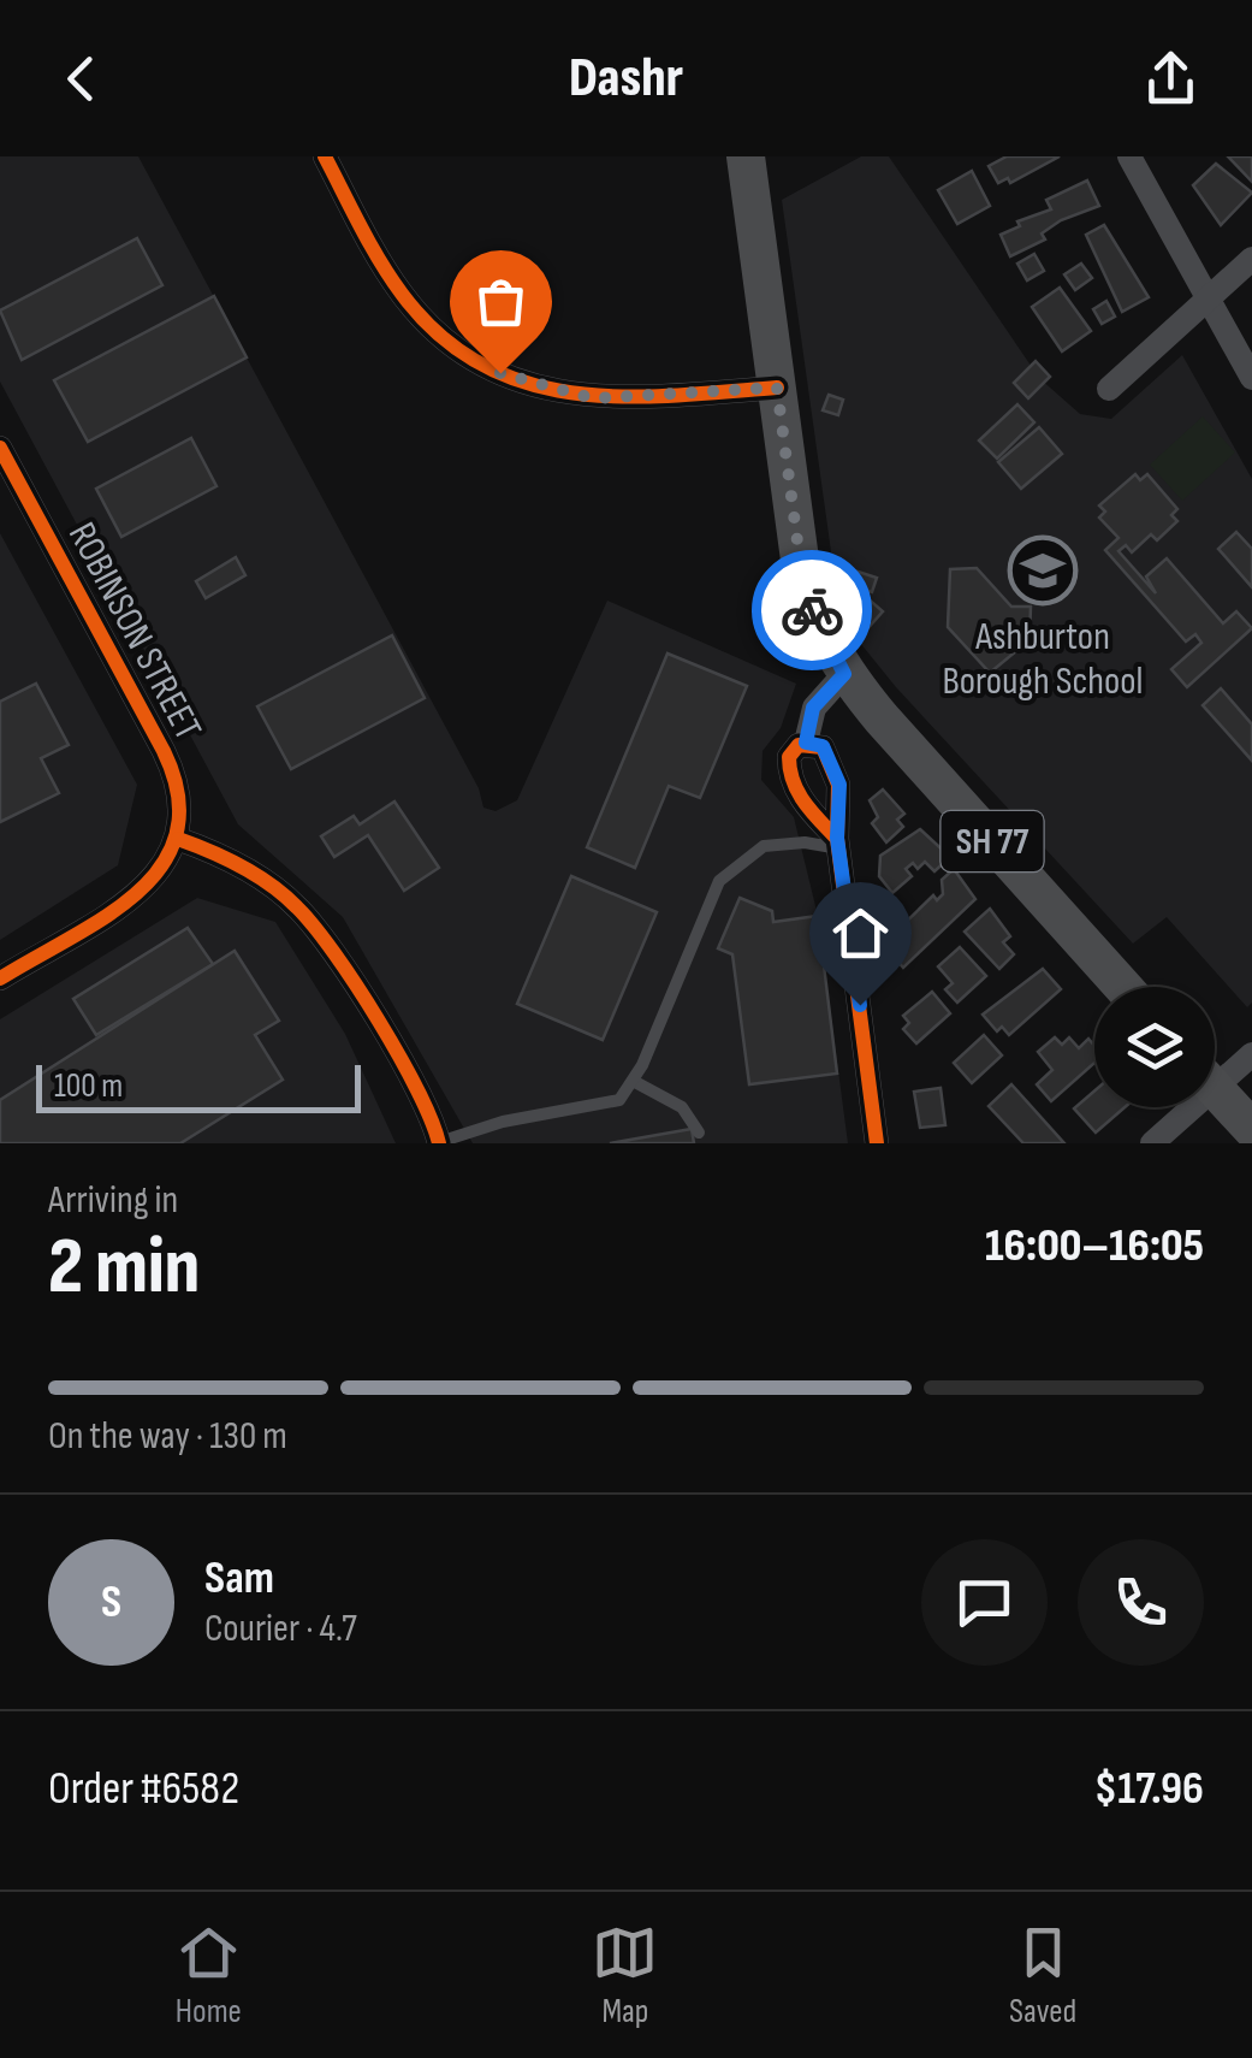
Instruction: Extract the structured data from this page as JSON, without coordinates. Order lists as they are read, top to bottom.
{
  "streets": {
    "main road": ["SH 77"],
    "street": ["ROBINSON STREET"]
  },
  "places": {
    "school or university": ["Ashburton Borough School"]
  },
  "scale_bar": "100 m",
  "page": {
    "header": "Dashr",
    "scale": "100 m",
    "heading": ["2 min", "Arriving in", "16:00–16:05"],
    "panel": [
      "Sam",
      "Courier · 4.7",
      "Order #6582",
      "$17.96"
    ],
    "bar": "On the way · 130 m",
    "round": "S",
    "tabs": ["Home", "Map", "Saved"]
  }
}
